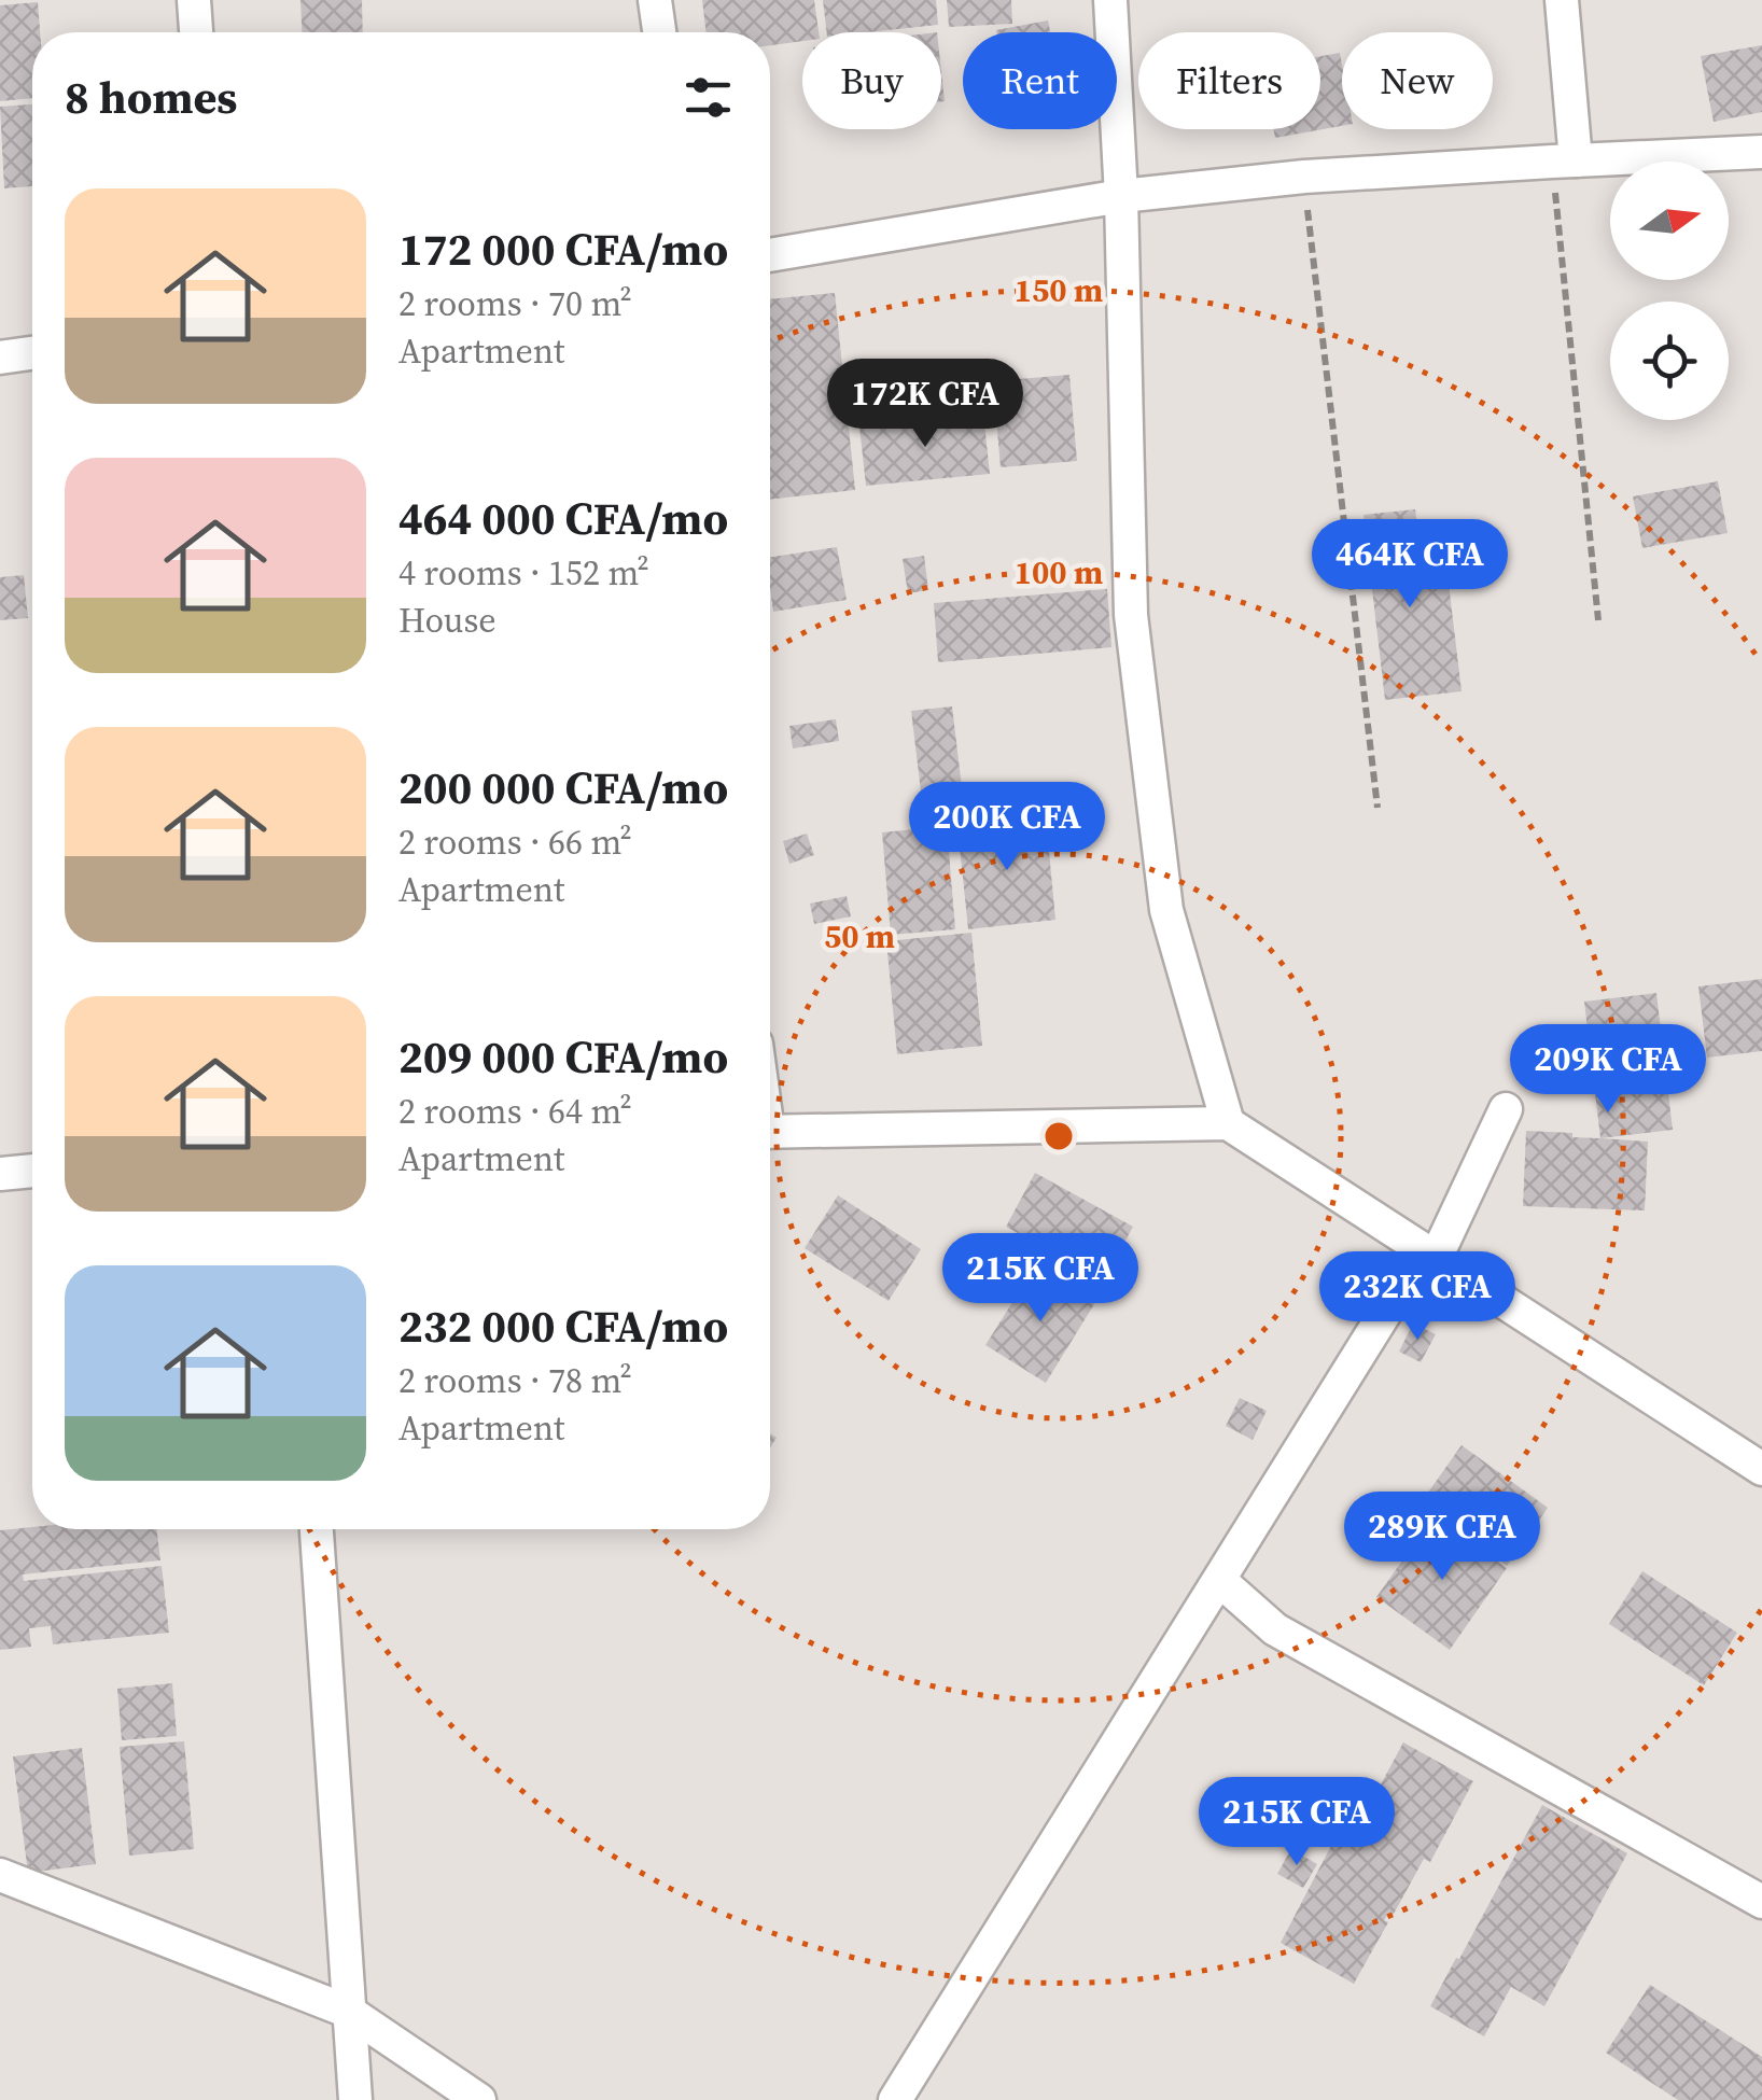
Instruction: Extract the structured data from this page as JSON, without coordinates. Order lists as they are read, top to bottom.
{
  "north": "right",
  "page": {
    "chip": [
      "Buy",
      "Rent",
      "Filters",
      "New"
    ],
    "heading": "8 homes",
    "list": [
      {
        "name": "172 000 CFA/mo",
        "note": "2 rooms · 70 m² · Apartment"
      },
      {
        "name": "464 000 CFA/mo",
        "note": "4 rooms · 152 m² · House"
      },
      {
        "name": "200 000 CFA/mo",
        "note": "2 rooms · 66 m² · Apartment"
      },
      {
        "name": "209 000 CFA/mo",
        "note": "2 rooms · 64 m² · Apartment"
      },
      {
        "name": "232 000 CFA/mo",
        "note": "2 rooms · 78 m² · Apartment"
      }
    ],
    "price": [
      "172K CFA",
      "464K CFA",
      "200K CFA",
      "209K CFA",
      "215K CFA",
      "232K CFA",
      "289K CFA",
      "215K CFA"
    ]
  },
  "rings": ["150 m", "100 m", "50 m"]
}
